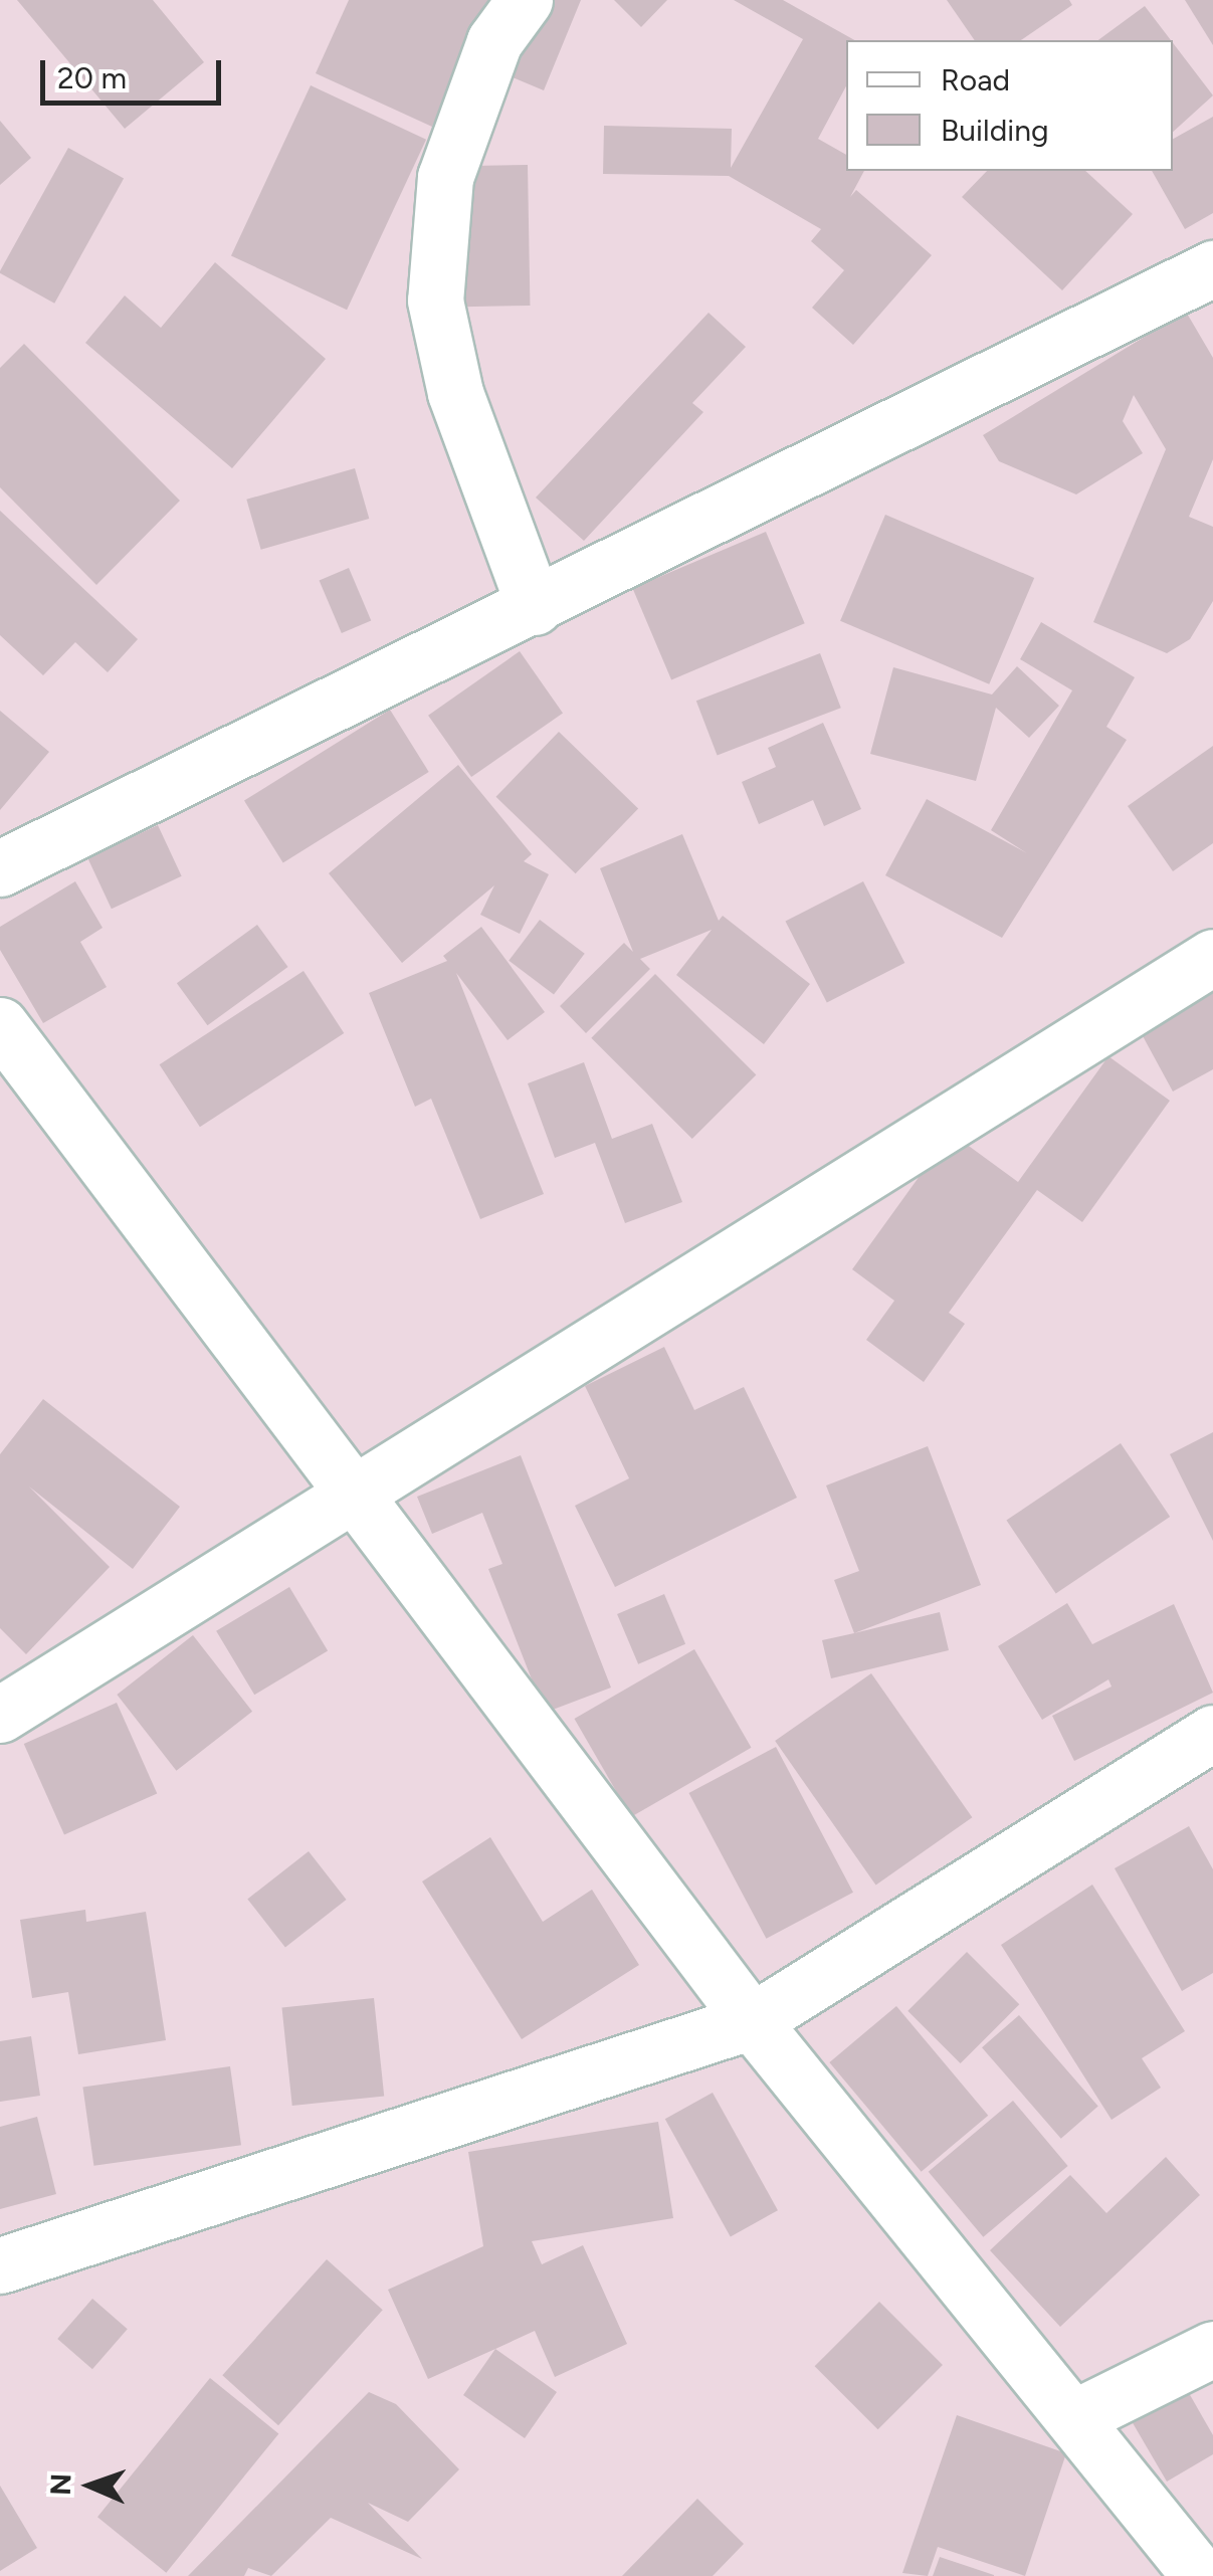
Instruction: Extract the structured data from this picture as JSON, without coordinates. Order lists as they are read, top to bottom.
{
  "legend": ["Road", "Building"],
  "scale_bar": "20 m",
  "north": "left"
}
